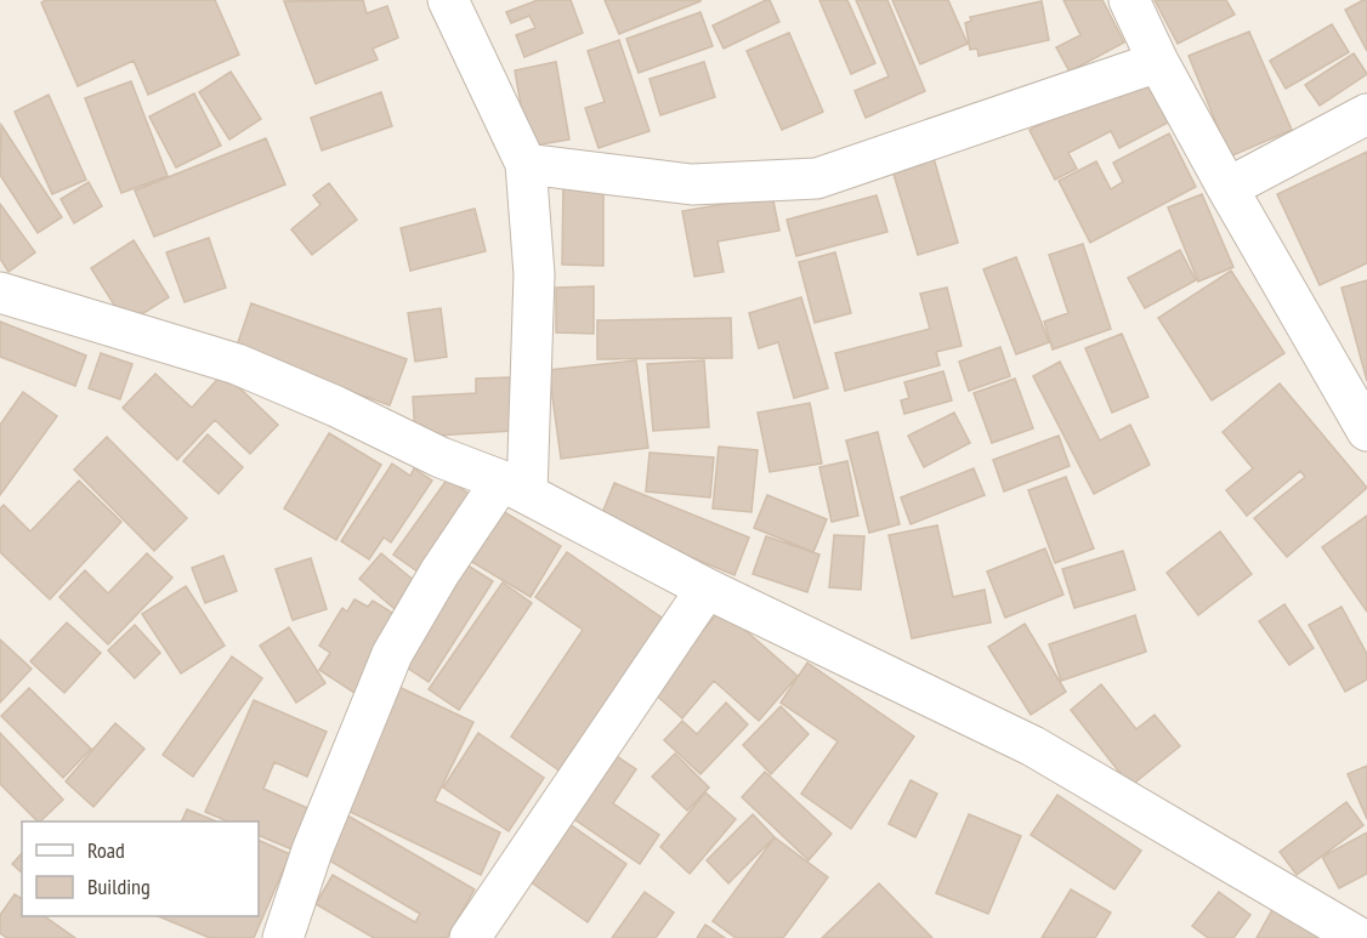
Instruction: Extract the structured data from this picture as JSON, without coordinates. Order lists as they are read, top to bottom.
{
  "legend": ["Road", "Building"]
}
